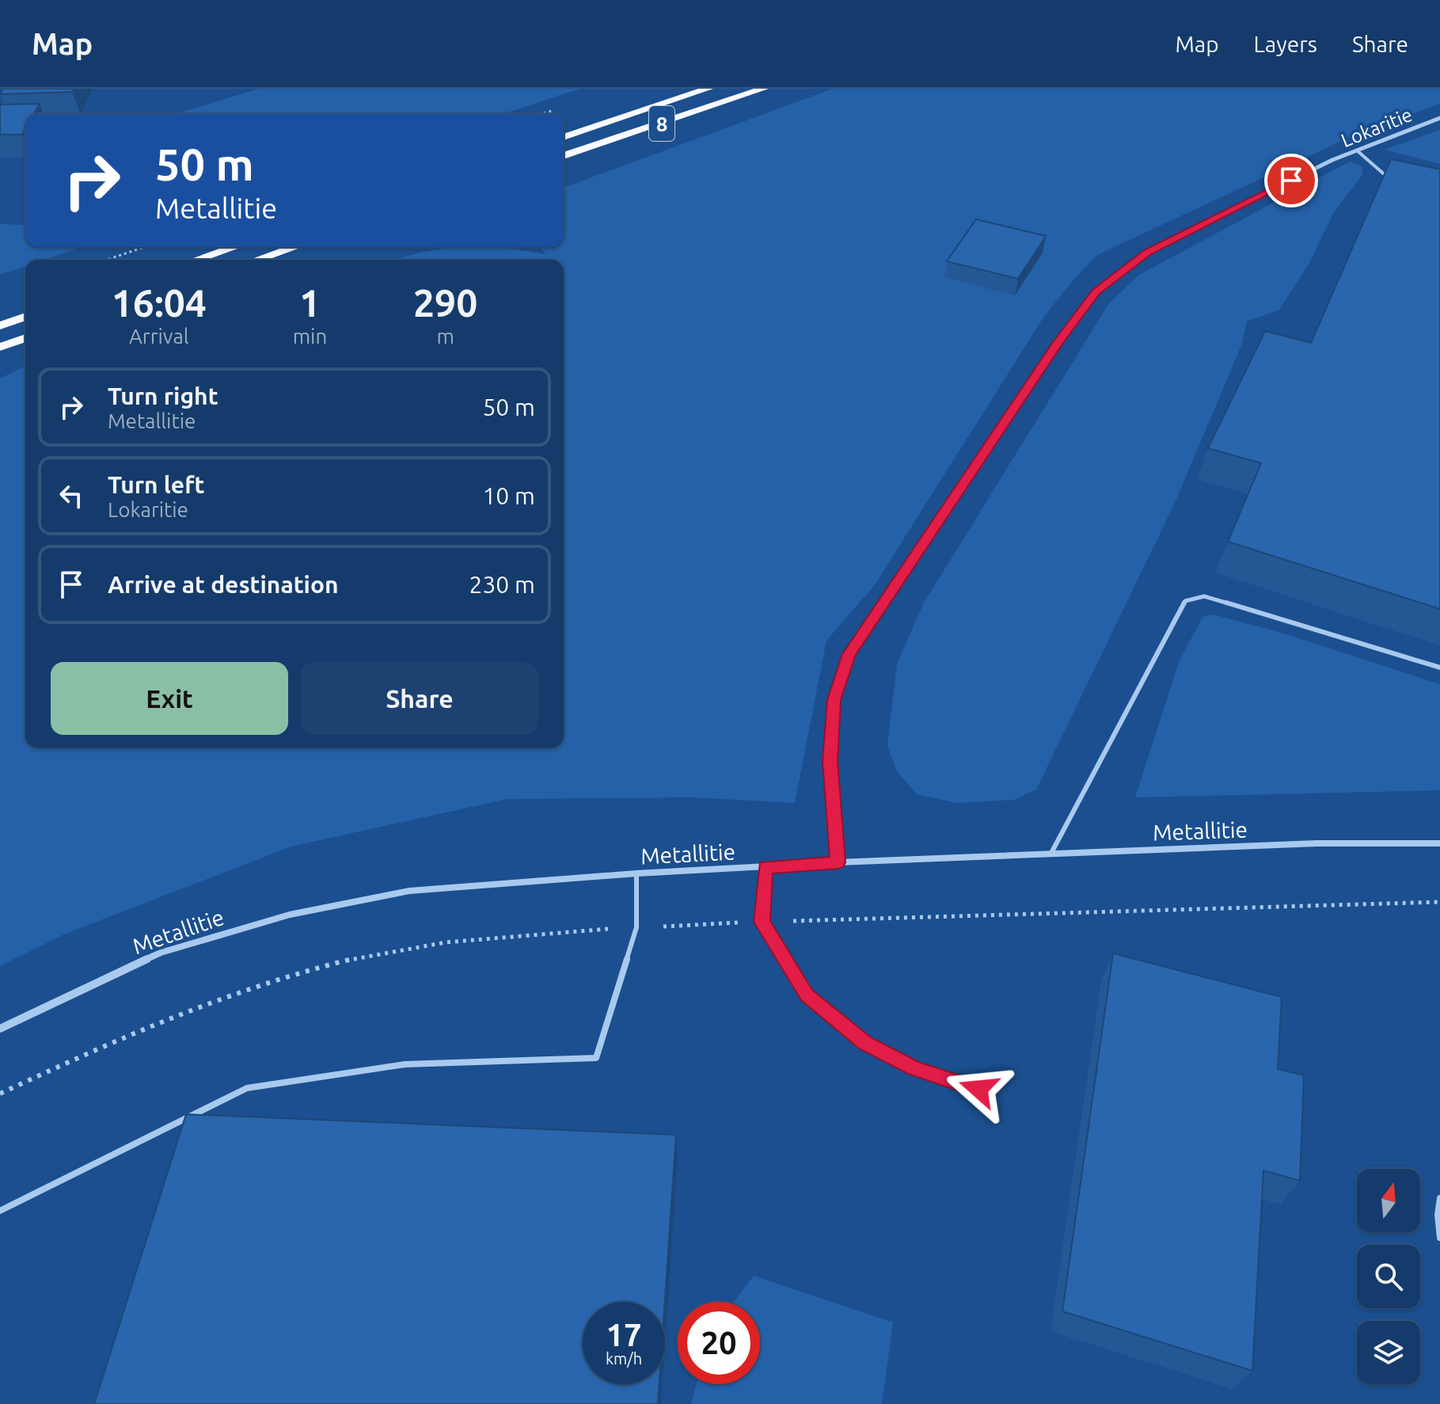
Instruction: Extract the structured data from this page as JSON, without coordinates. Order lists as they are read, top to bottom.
{
  "streets": {
    "highway": ["8"],
    "street": ["Lokaritie", "Metallitie"]
  },
  "crossings": [
    ["Lokaritie", "Metallitie"]
  ],
  "north": "top",
  "page": {
    "header": "Map",
    "nav": ["Map", "Layers", "Share"],
    "turn": ["50 m", "Metallitie"],
    "eta": [
      "16:04",
      "Arrival",
      "1",
      "min",
      "290",
      "m"
    ],
    "list": [
      {
        "name": "Turn right",
        "note": "Metallitie",
        "value": "50 m"
      },
      {
        "name": "Turn left",
        "note": "Lokaritie",
        "value": "10 m"
      },
      {
        "name": "Arrive at destination",
        "value": "230 m"
      }
    ],
    "buttons": ["Exit", "Share"],
    "speed": "17 km/h",
    "limit": "20"
  }
}
